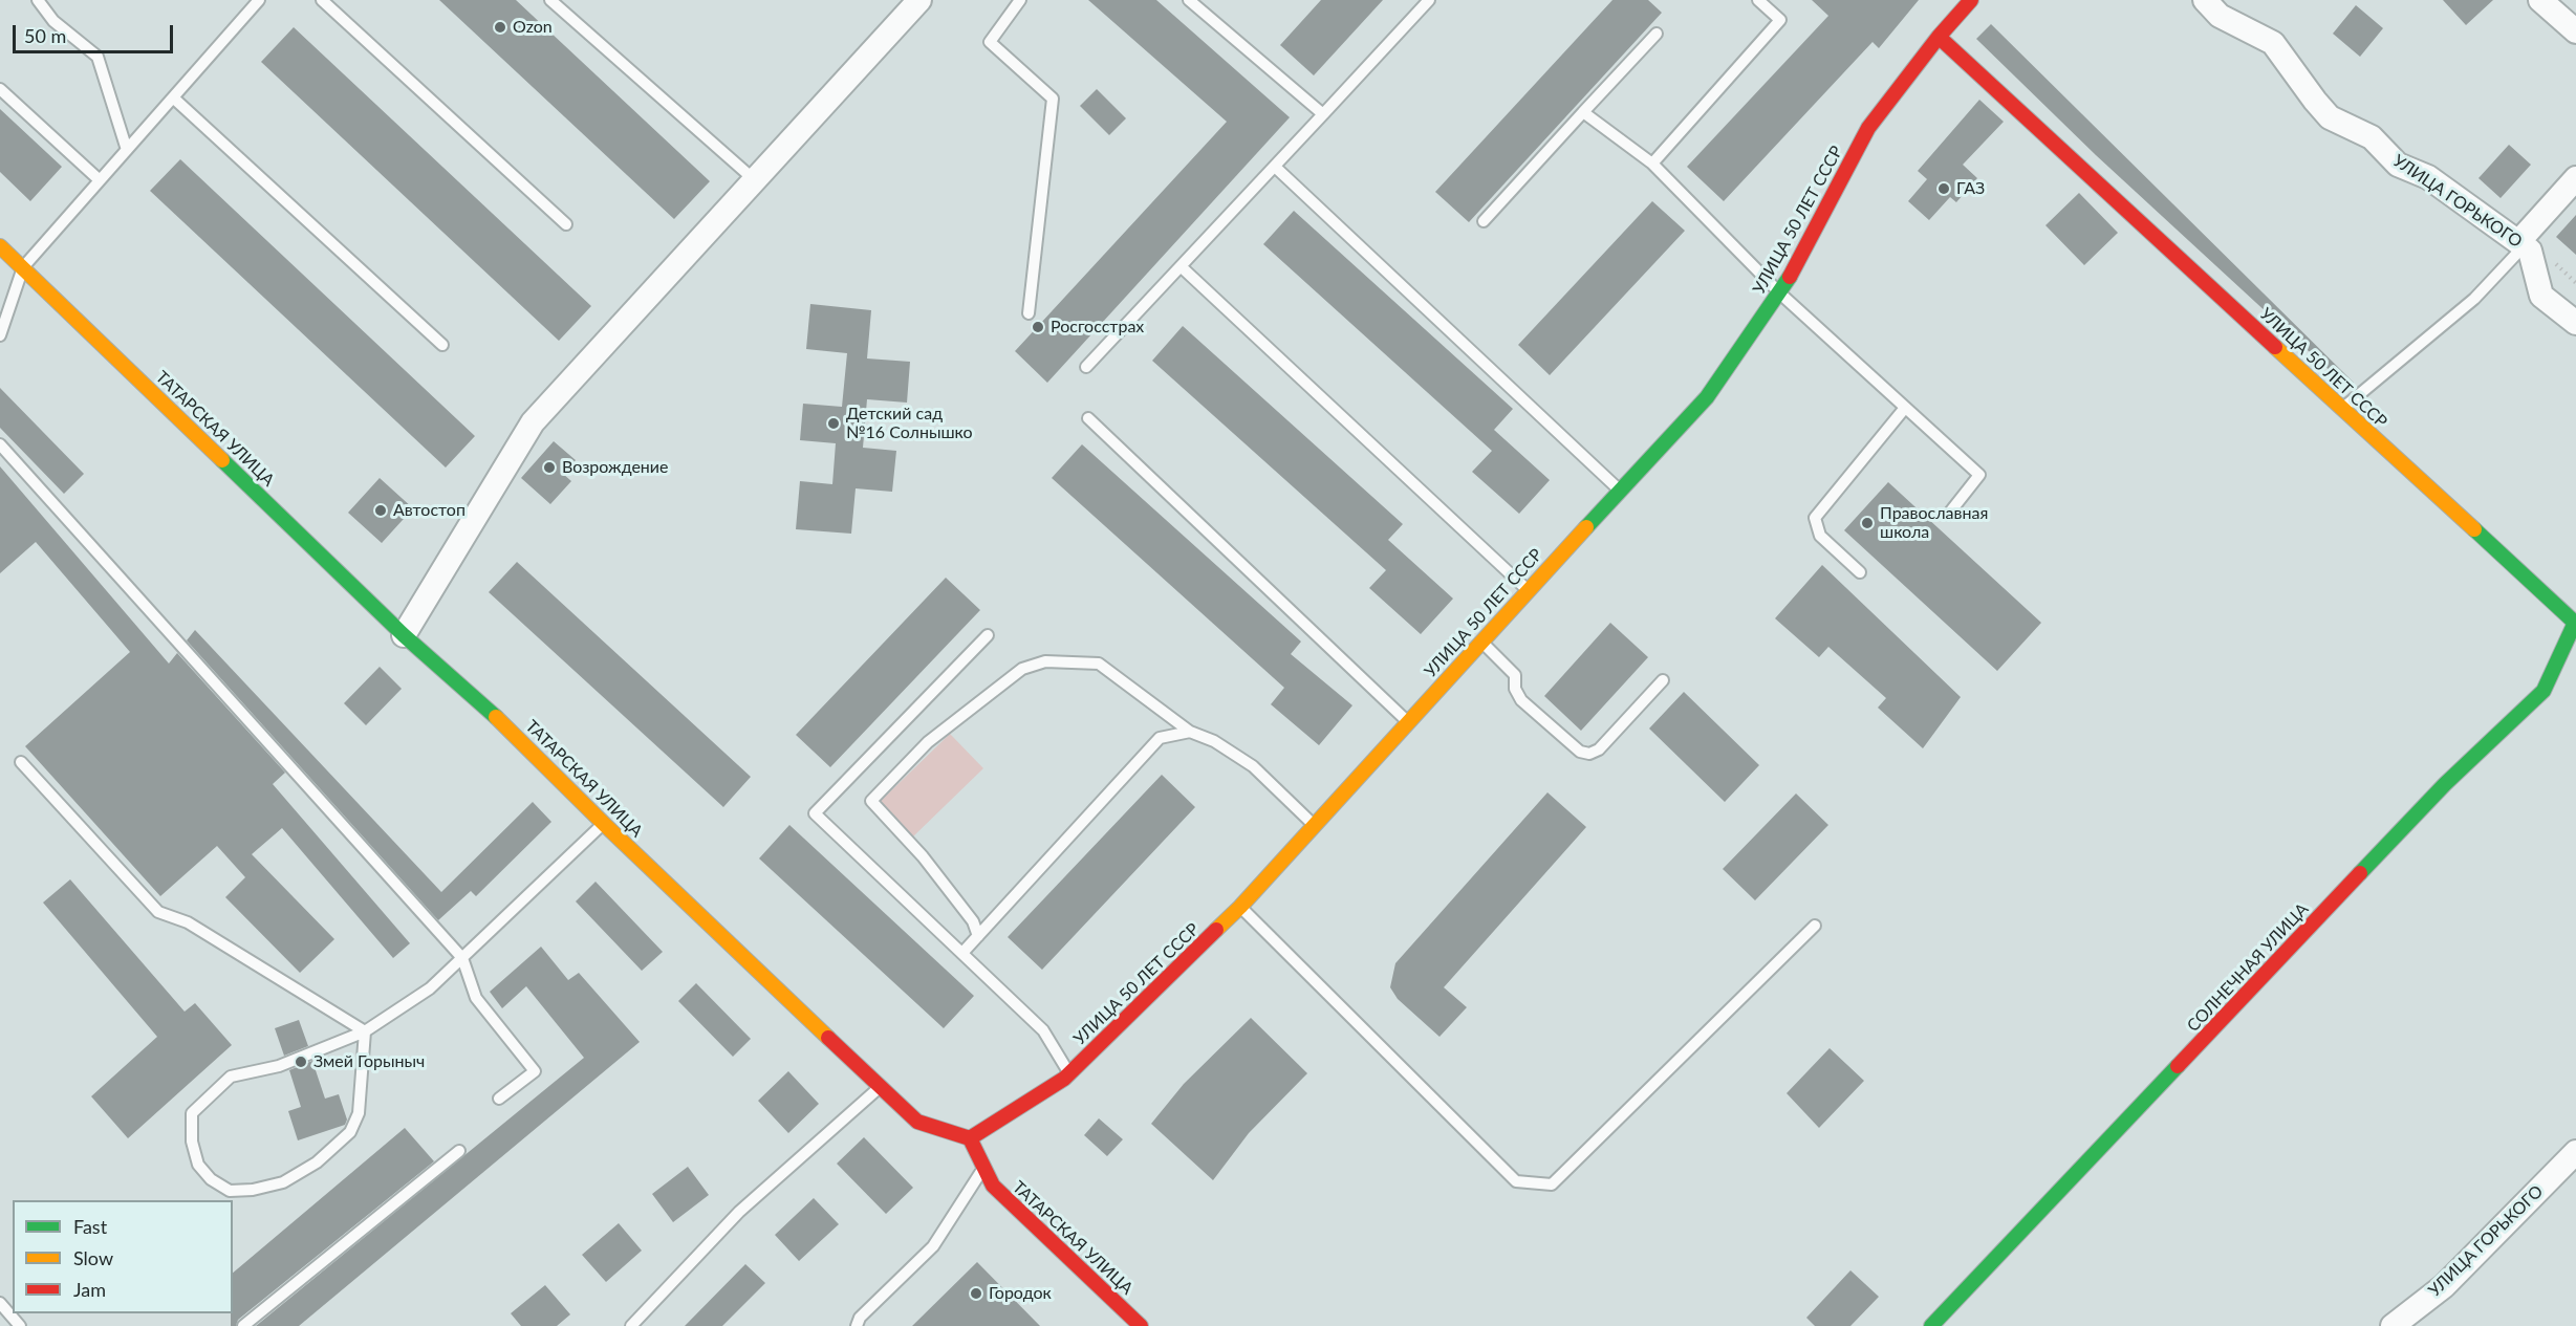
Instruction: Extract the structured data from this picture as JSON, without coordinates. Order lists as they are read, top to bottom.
{
  "streets": {
    "street": [
      "УЛИЦА ГОРЬКОГО",
      "УЛИЦА 50 ЛЕТ СССР",
      "ТАТАРСКАЯ УЛИЦА",
      "СОЛНЕЧНАЯ УЛИЦА"
    ]
  },
  "crossings": [
    ["УЛИЦА 50 ЛЕТ СССР", "ТАТАРСКАЯ УЛИЦА"],
    ["УЛИЦА 50 ЛЕТ СССР", "СОЛНЕЧНАЯ УЛИЦА"]
  ],
  "places": [
    "Ozon",
    "ГАЗ",
    "Росгосстрах",
    "Детский сад №16 Солнышко",
    "Возрождение",
    "Автостоп",
    "Православная школа",
    "Змей Горыныч",
    "Городок"
  ],
  "legend": ["Fast", "Slow", "Jam"],
  "scale_bar": "50 m"
}
